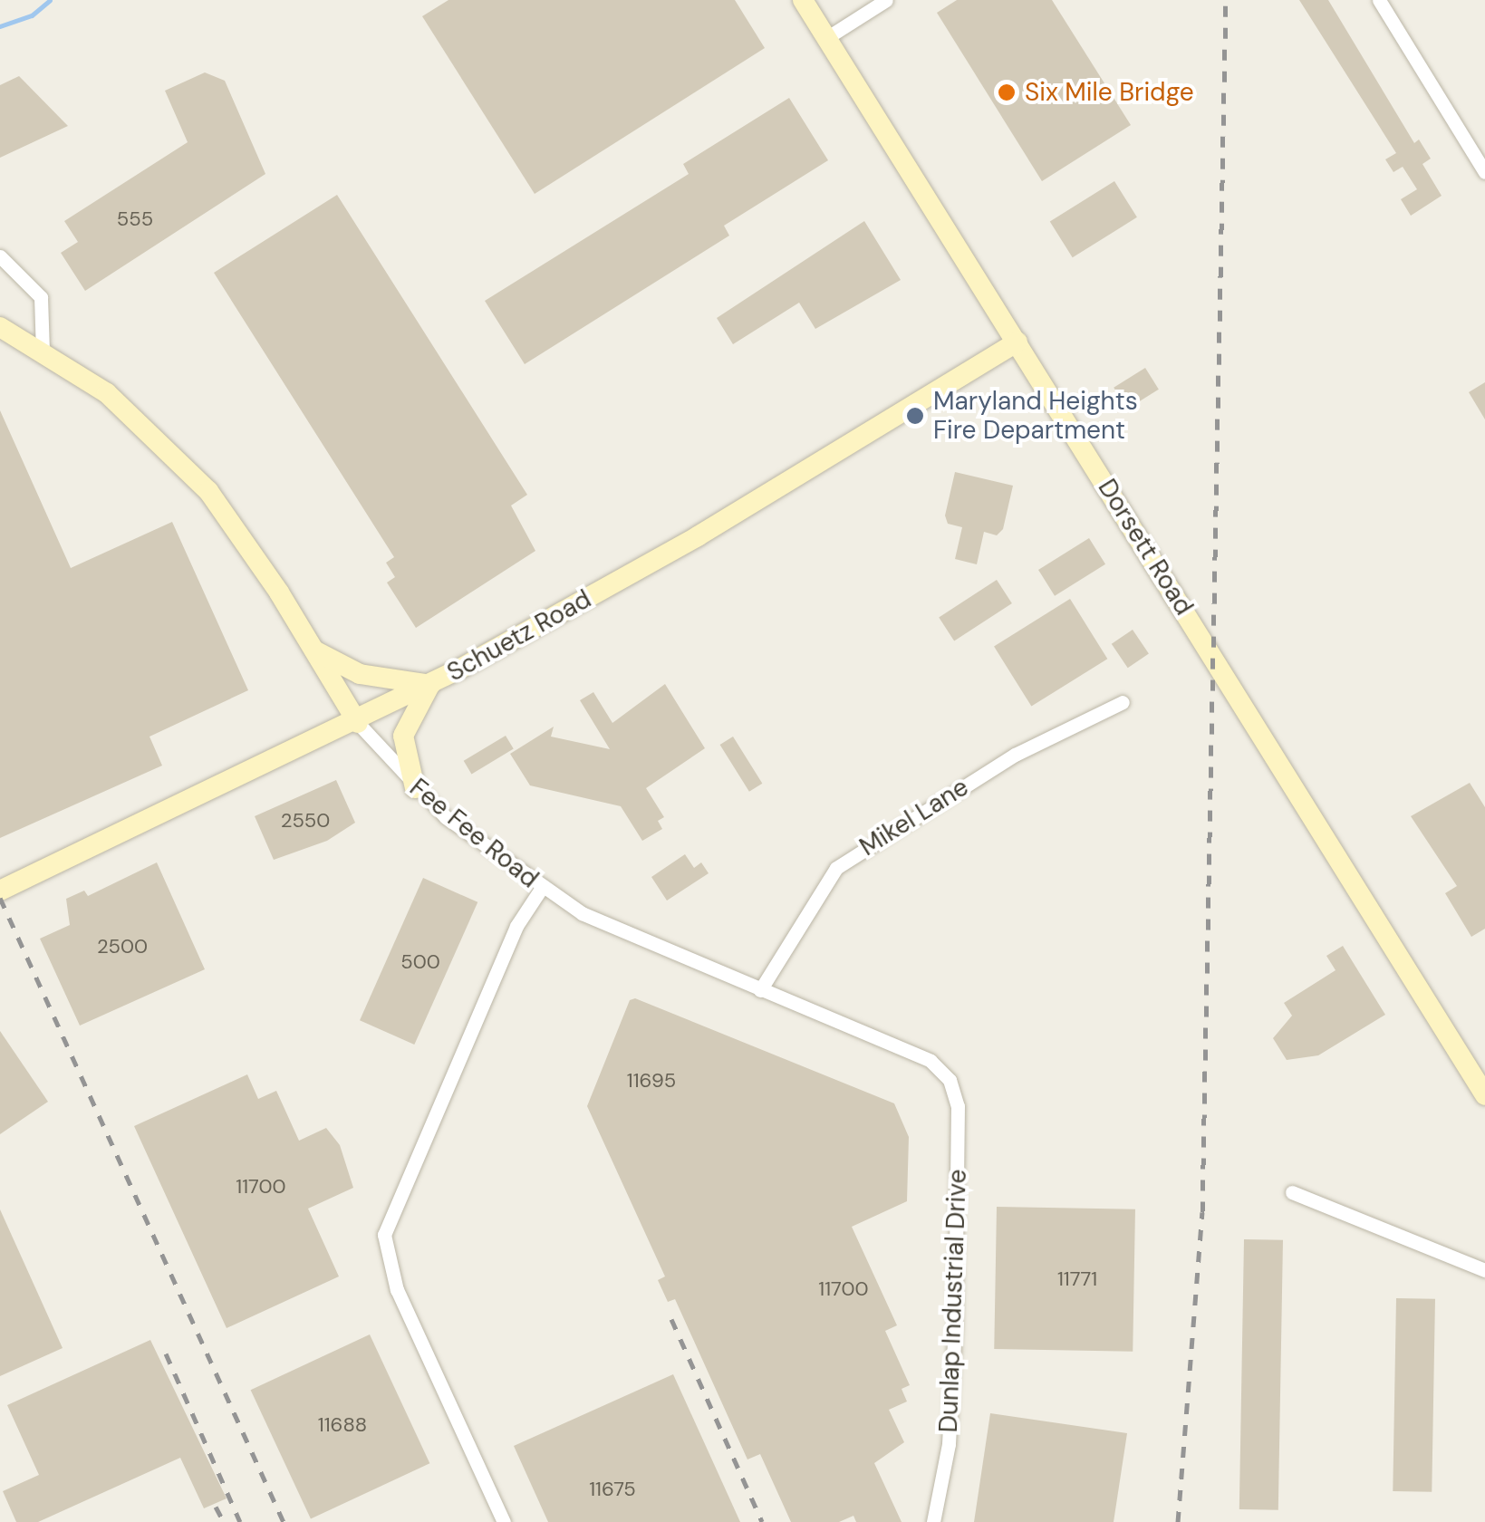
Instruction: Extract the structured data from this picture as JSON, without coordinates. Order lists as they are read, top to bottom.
{
  "streets": {
    "main road": ["Dorsett Road", "Schuetz Road", "Fee Fee Road"],
    "street": ["Mikel Lane", "Dunlap Industrial Drive"]
  },
  "crossings": [
    ["Dorsett Road", "Schuetz Road"],
    ["Schuetz Road", "Fee Fee Road"],
    ["Mikel Lane", "Fee Fee Road"],
    ["Fee Fee Road", "Dunlap Industrial Drive"]
  ],
  "places": ["Six Mile Bridge", "Maryland Heights Fire Department"],
  "house_numbers": [
    "555",
    "2550",
    "2500",
    "500",
    "11695",
    "11700",
    "11771",
    "11700",
    "11688",
    "11675"
  ]
}
